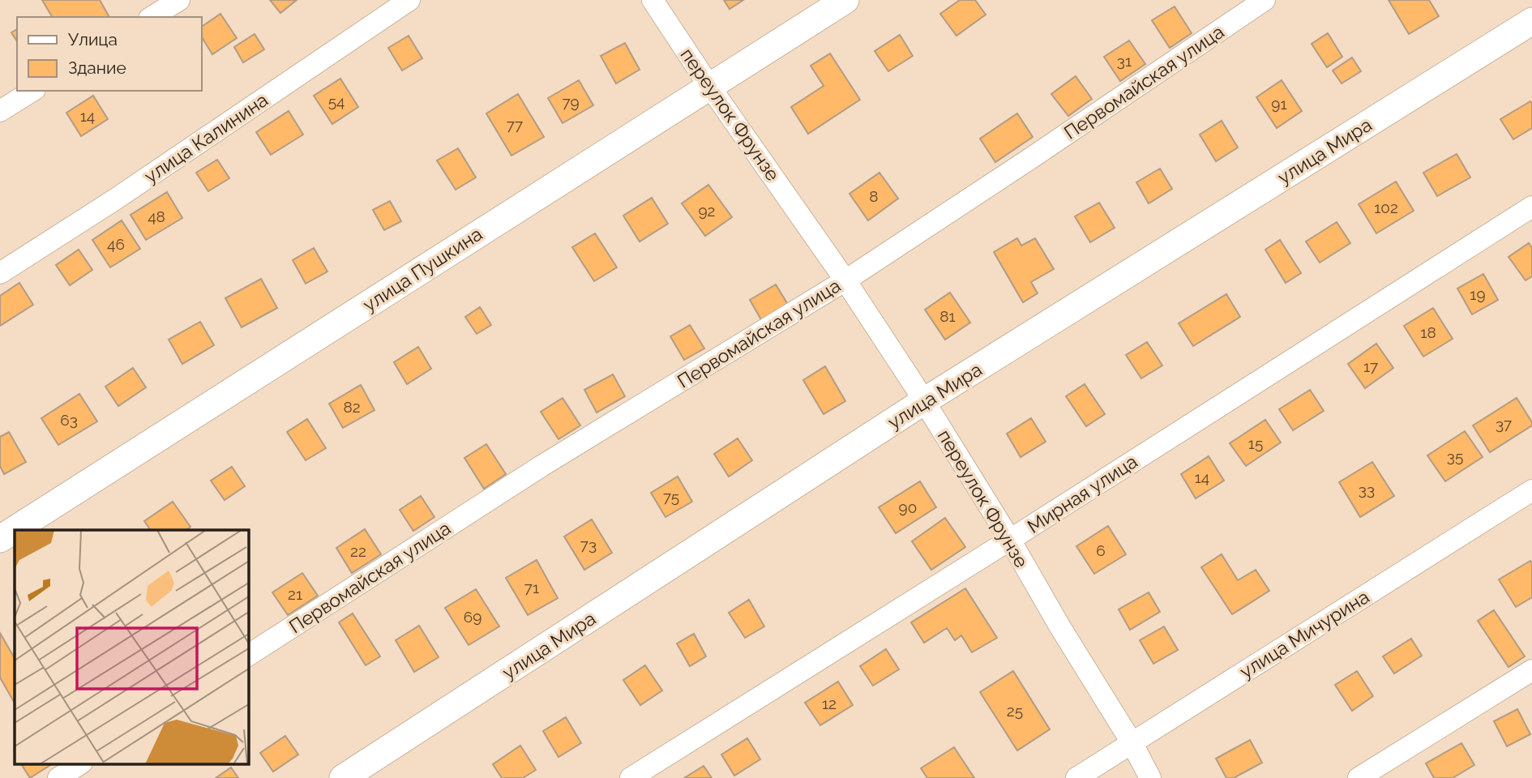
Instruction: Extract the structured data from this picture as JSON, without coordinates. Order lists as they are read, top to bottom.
{
  "streets": {
    "street": [
      "Первомайская улица",
      "переулок Фрунзе",
      "улица Калинина",
      "улица Мира",
      "улица Пушкина",
      "Мирная улица",
      "улица Мичурина"
    ]
  },
  "crossings": [
    ["Первомайская улица", "переулок Фрунзе"],
    ["переулок Фрунзе", "улица Мира"],
    ["переулок Фрунзе", "улица Пушкина"],
    ["переулок Фрунзе", "Мирная улица"],
    ["переулок Фрунзе", "улица Мичурина"]
  ],
  "house_numbers": [
    "31",
    "54",
    "79",
    "91",
    "14",
    "77",
    "8",
    "102",
    "92",
    "48",
    "46",
    "19",
    "81",
    "18",
    "17",
    "82",
    "63",
    "37",
    "15",
    "35",
    "14",
    "33",
    "75",
    "90",
    "73",
    "6",
    "22",
    "71",
    "21",
    "69",
    "12",
    "25"
  ],
  "legend": ["Улица", "Здание"]
}
